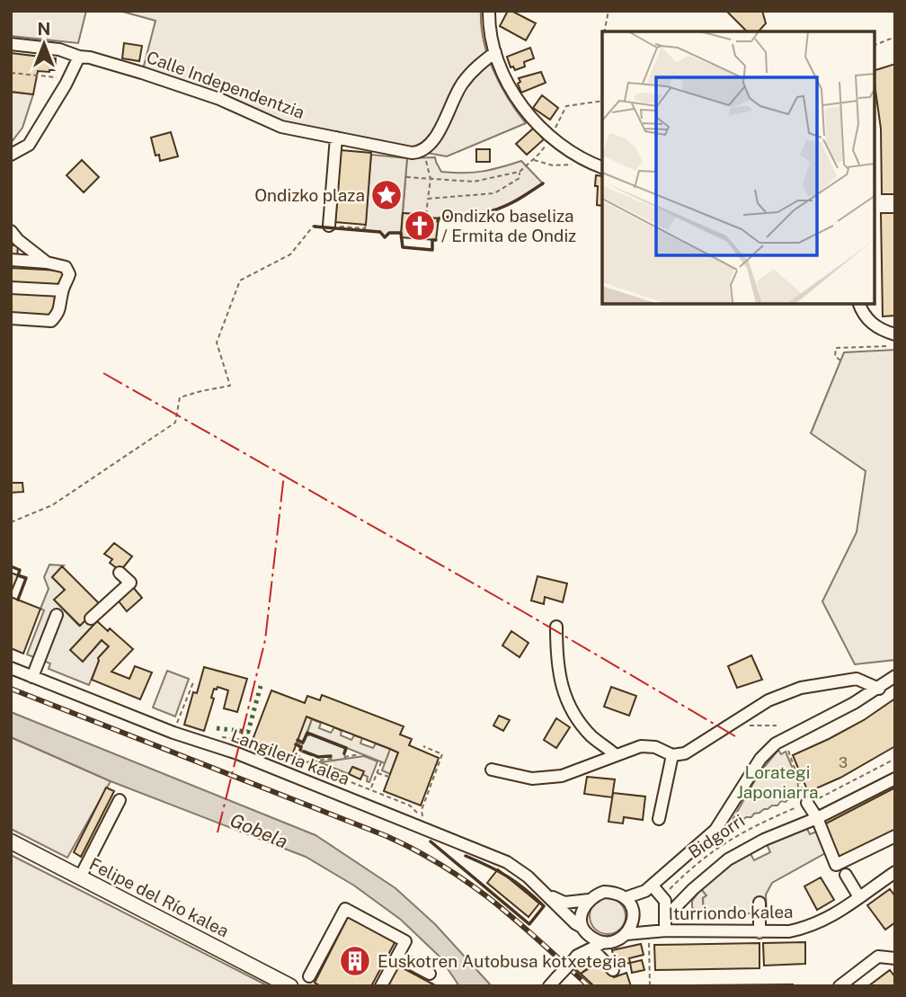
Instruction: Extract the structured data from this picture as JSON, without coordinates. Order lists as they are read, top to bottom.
{
  "streets": {
    "main road": ["Felipe del Río kalea"],
    "street": ["Calle Independentzia", "Langileria kalea", "Iturriondo kalea"],
    "path": ["Bidgorri"]
  },
  "crossings": [
    ["Langileria kalea", "Iturriondo kalea"]
  ],
  "water": ["Gobela"],
  "parks": ["Lorategi Japoniarra"],
  "places": {
    "place": ["Ondizko plaza"],
    "church": ["Ondizko baseliza / Ermita de Ondiz"],
    "building": ["Euskotren Autobusa kotxetegia"]
  },
  "house_numbers": ["3"],
  "north": "top"
}
